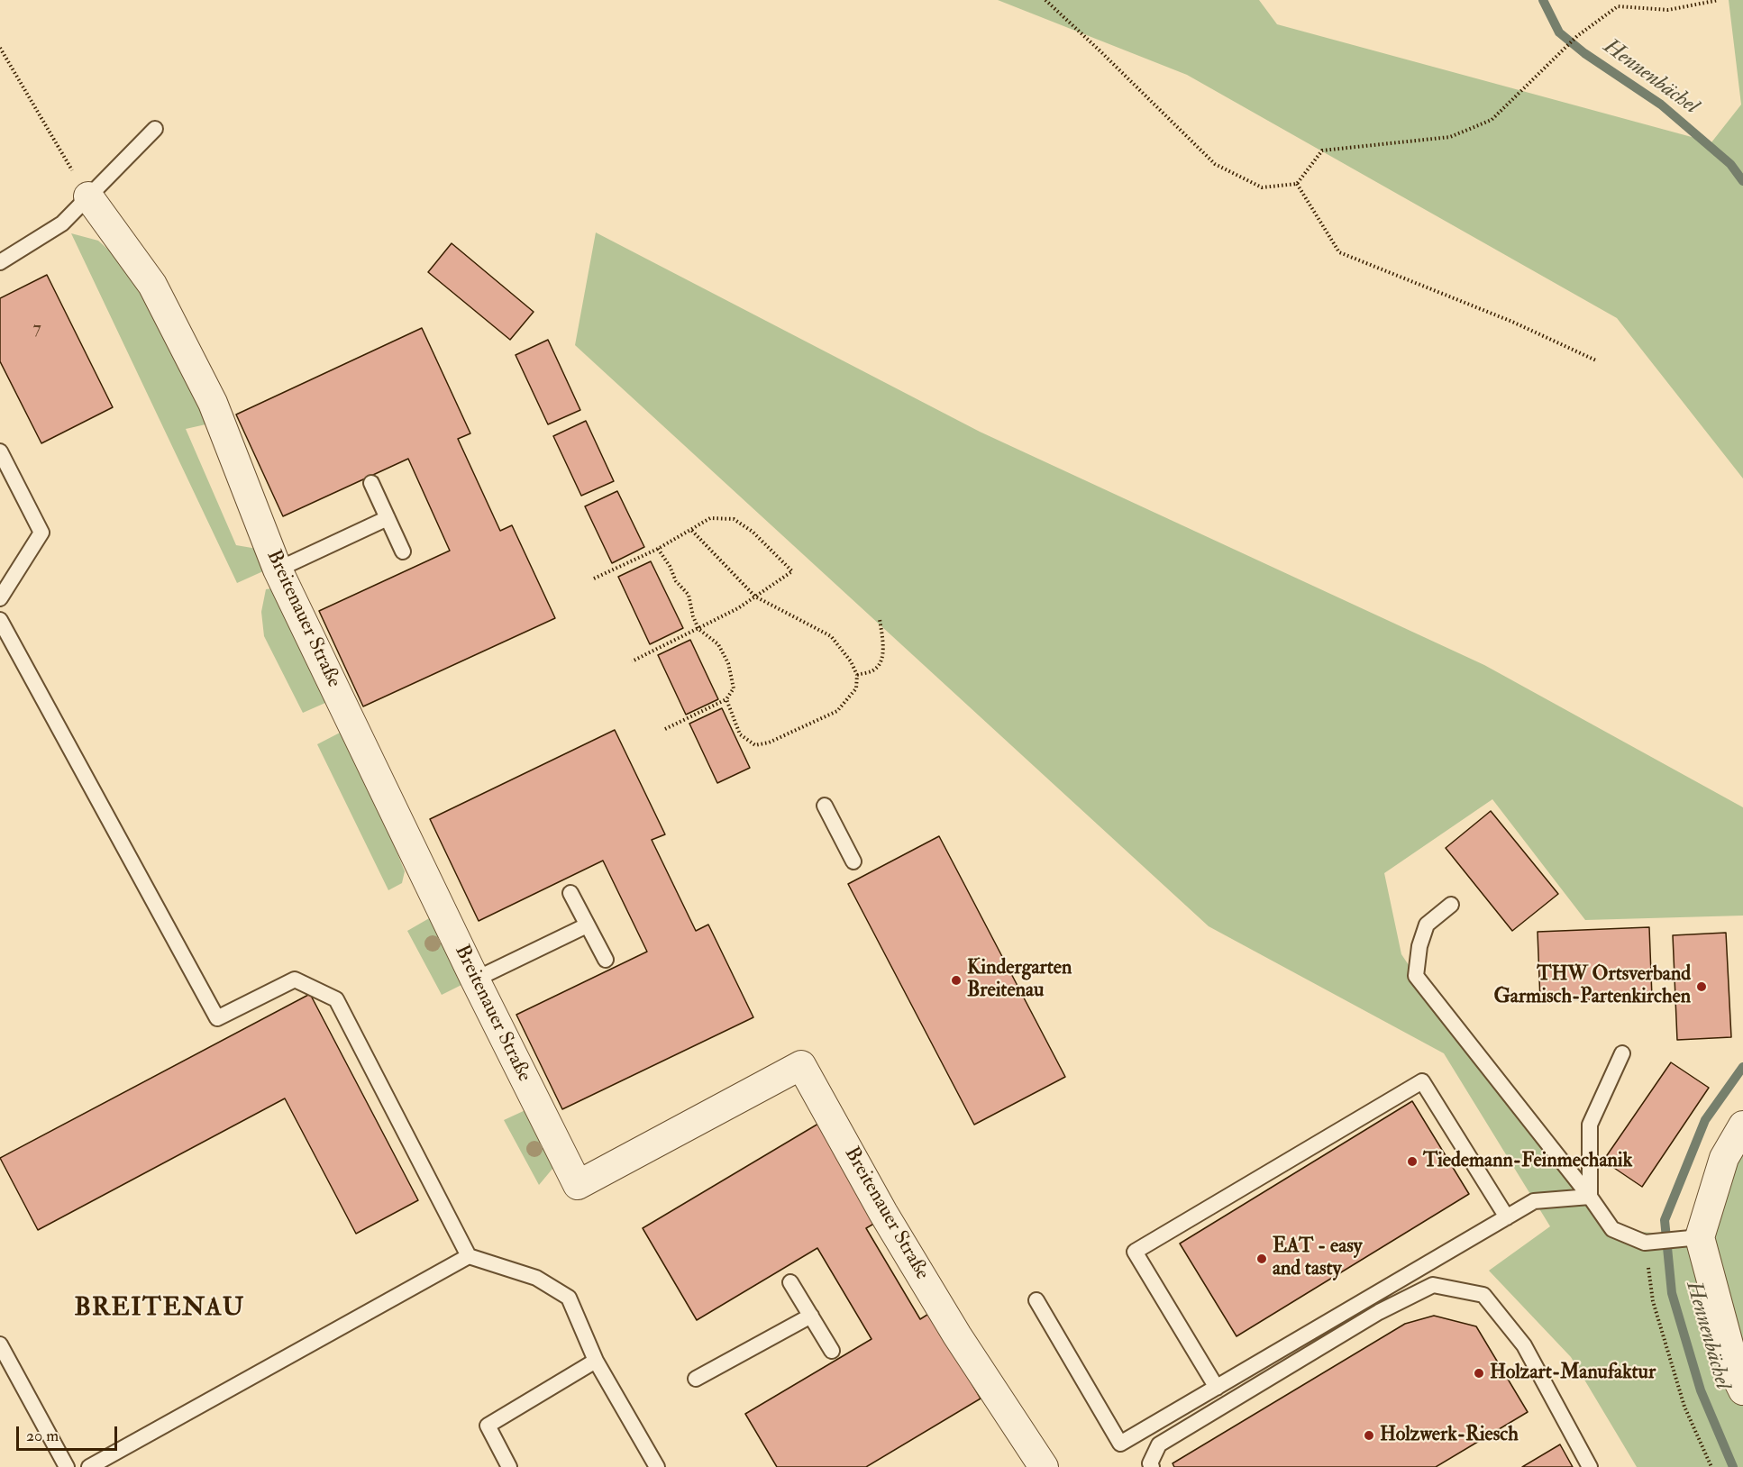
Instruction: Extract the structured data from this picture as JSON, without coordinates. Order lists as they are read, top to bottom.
{
  "streets": {
    "street": ["Breitenauer Straße"]
  },
  "districts": ["BREITENAU"],
  "water": ["Hennenbächel"],
  "places": [
    "Kindergarten Breitenau",
    "THW Ortsverband Garmisch-Partenkirchen",
    "Tiedemann-Feinmechanik",
    "EAT - easy and tasty",
    "Holzart-Manufaktur",
    "Holzwerk-Riesch"
  ],
  "house_numbers": ["7"],
  "scale_bar": "20 m"
}
